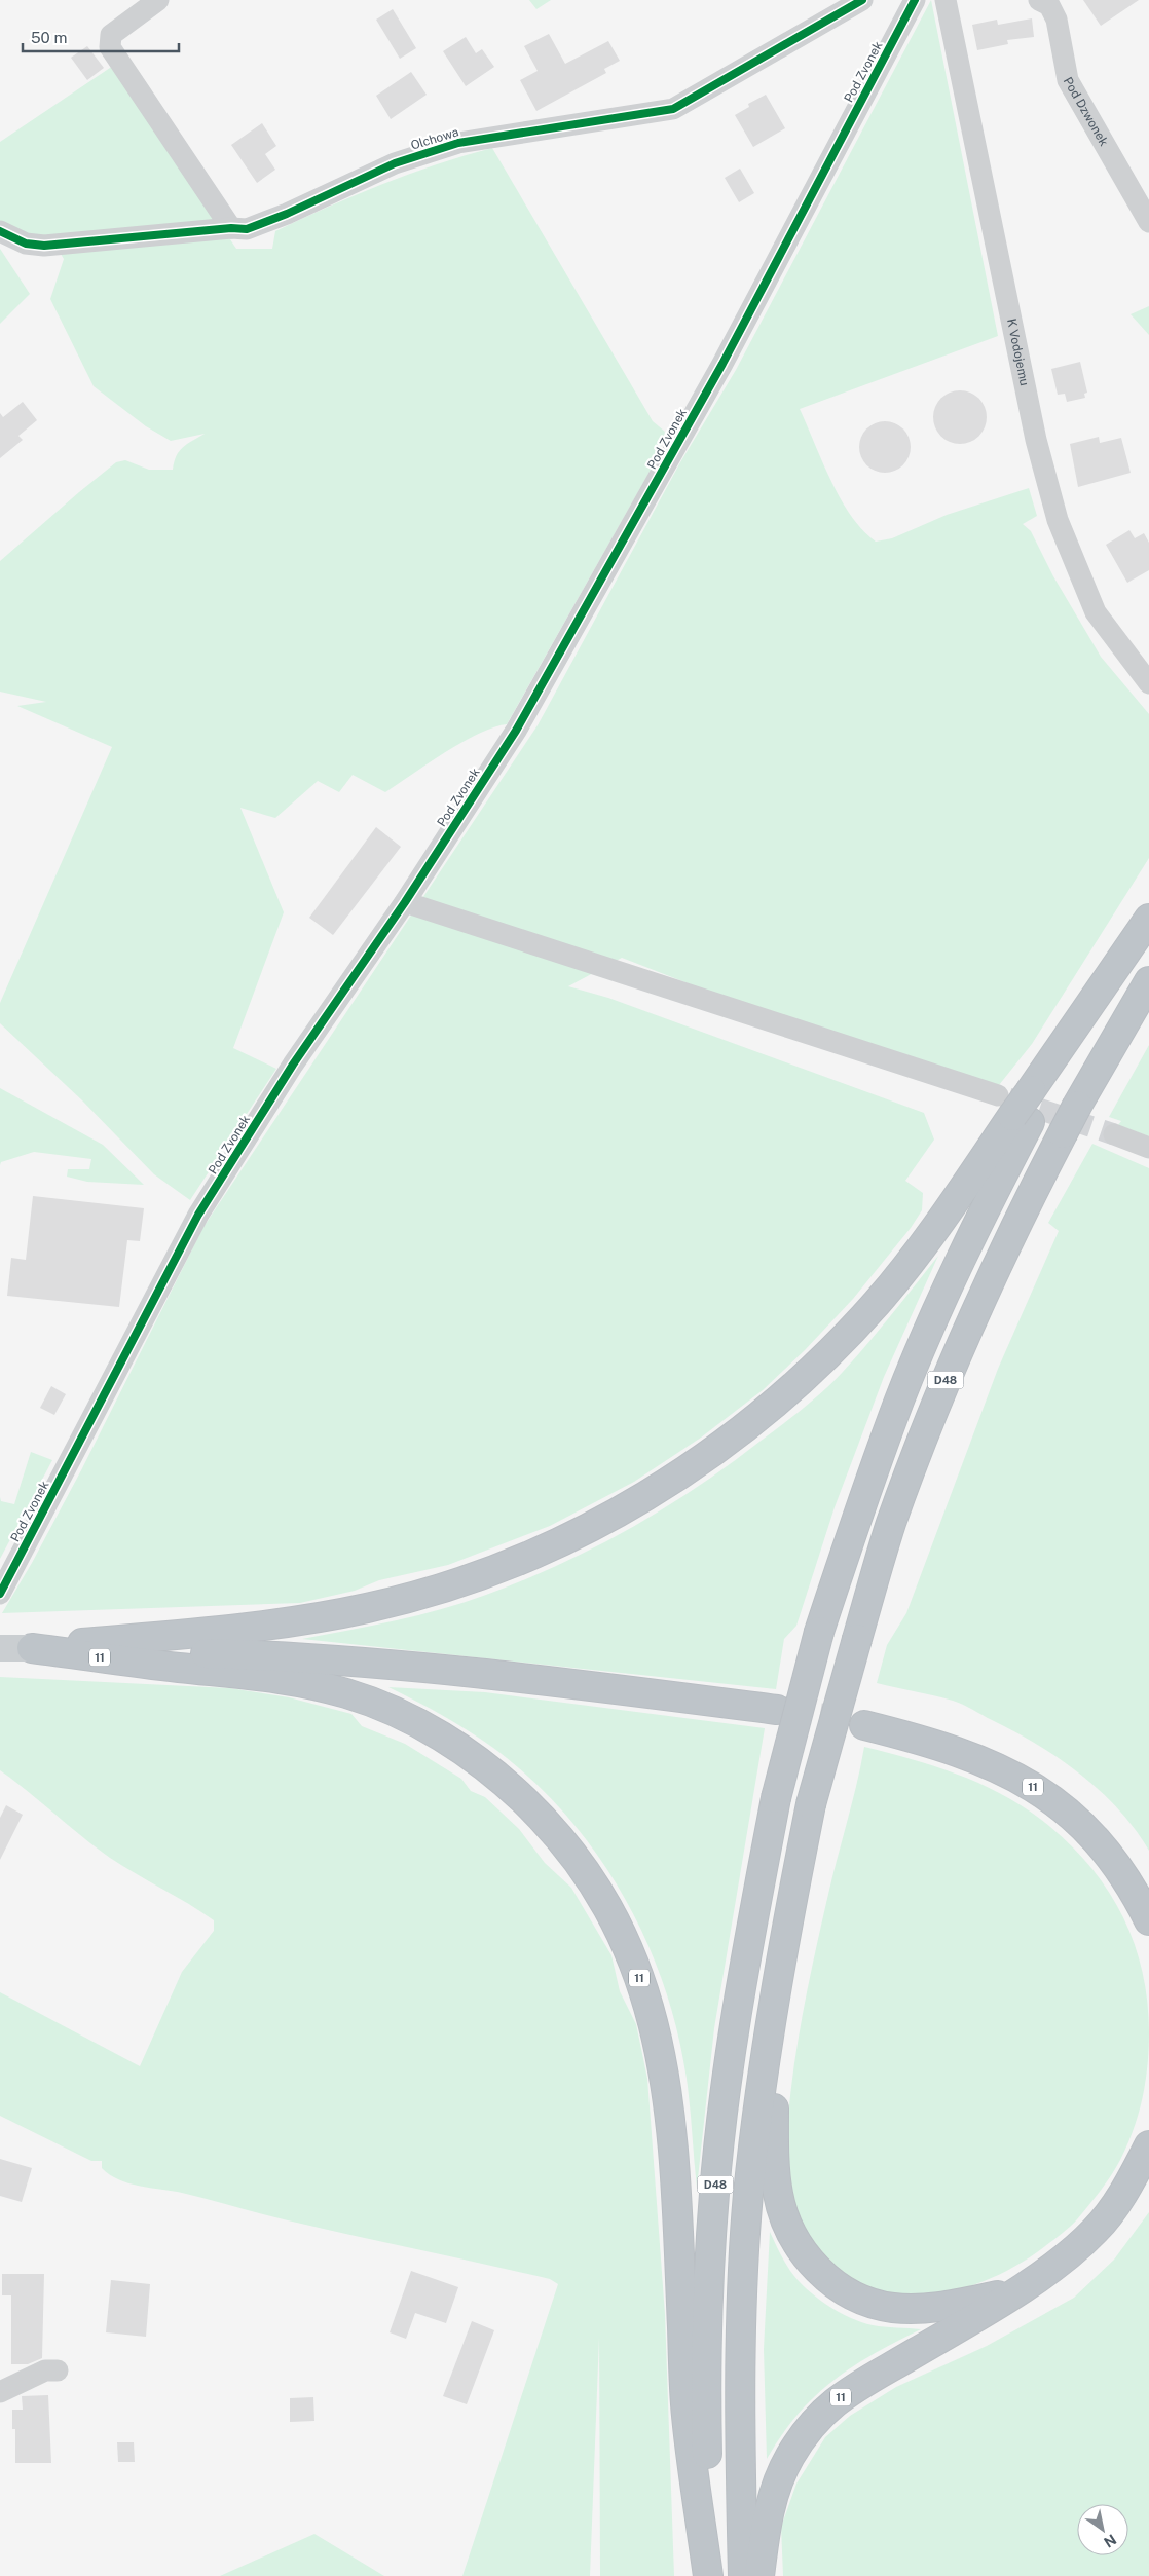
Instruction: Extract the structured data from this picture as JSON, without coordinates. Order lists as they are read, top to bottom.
{
  "streets": {
    "highway": ["D48", "11"],
    "street": [
      "Pod Zvonek",
      "Pod Dzwonek",
      "Olchowa",
      "K Vodojemu"
    ]
  },
  "crossings": [
    ["D48", "11"]
  ],
  "scale_bar": "50 m",
  "north": "bottom right"
}
